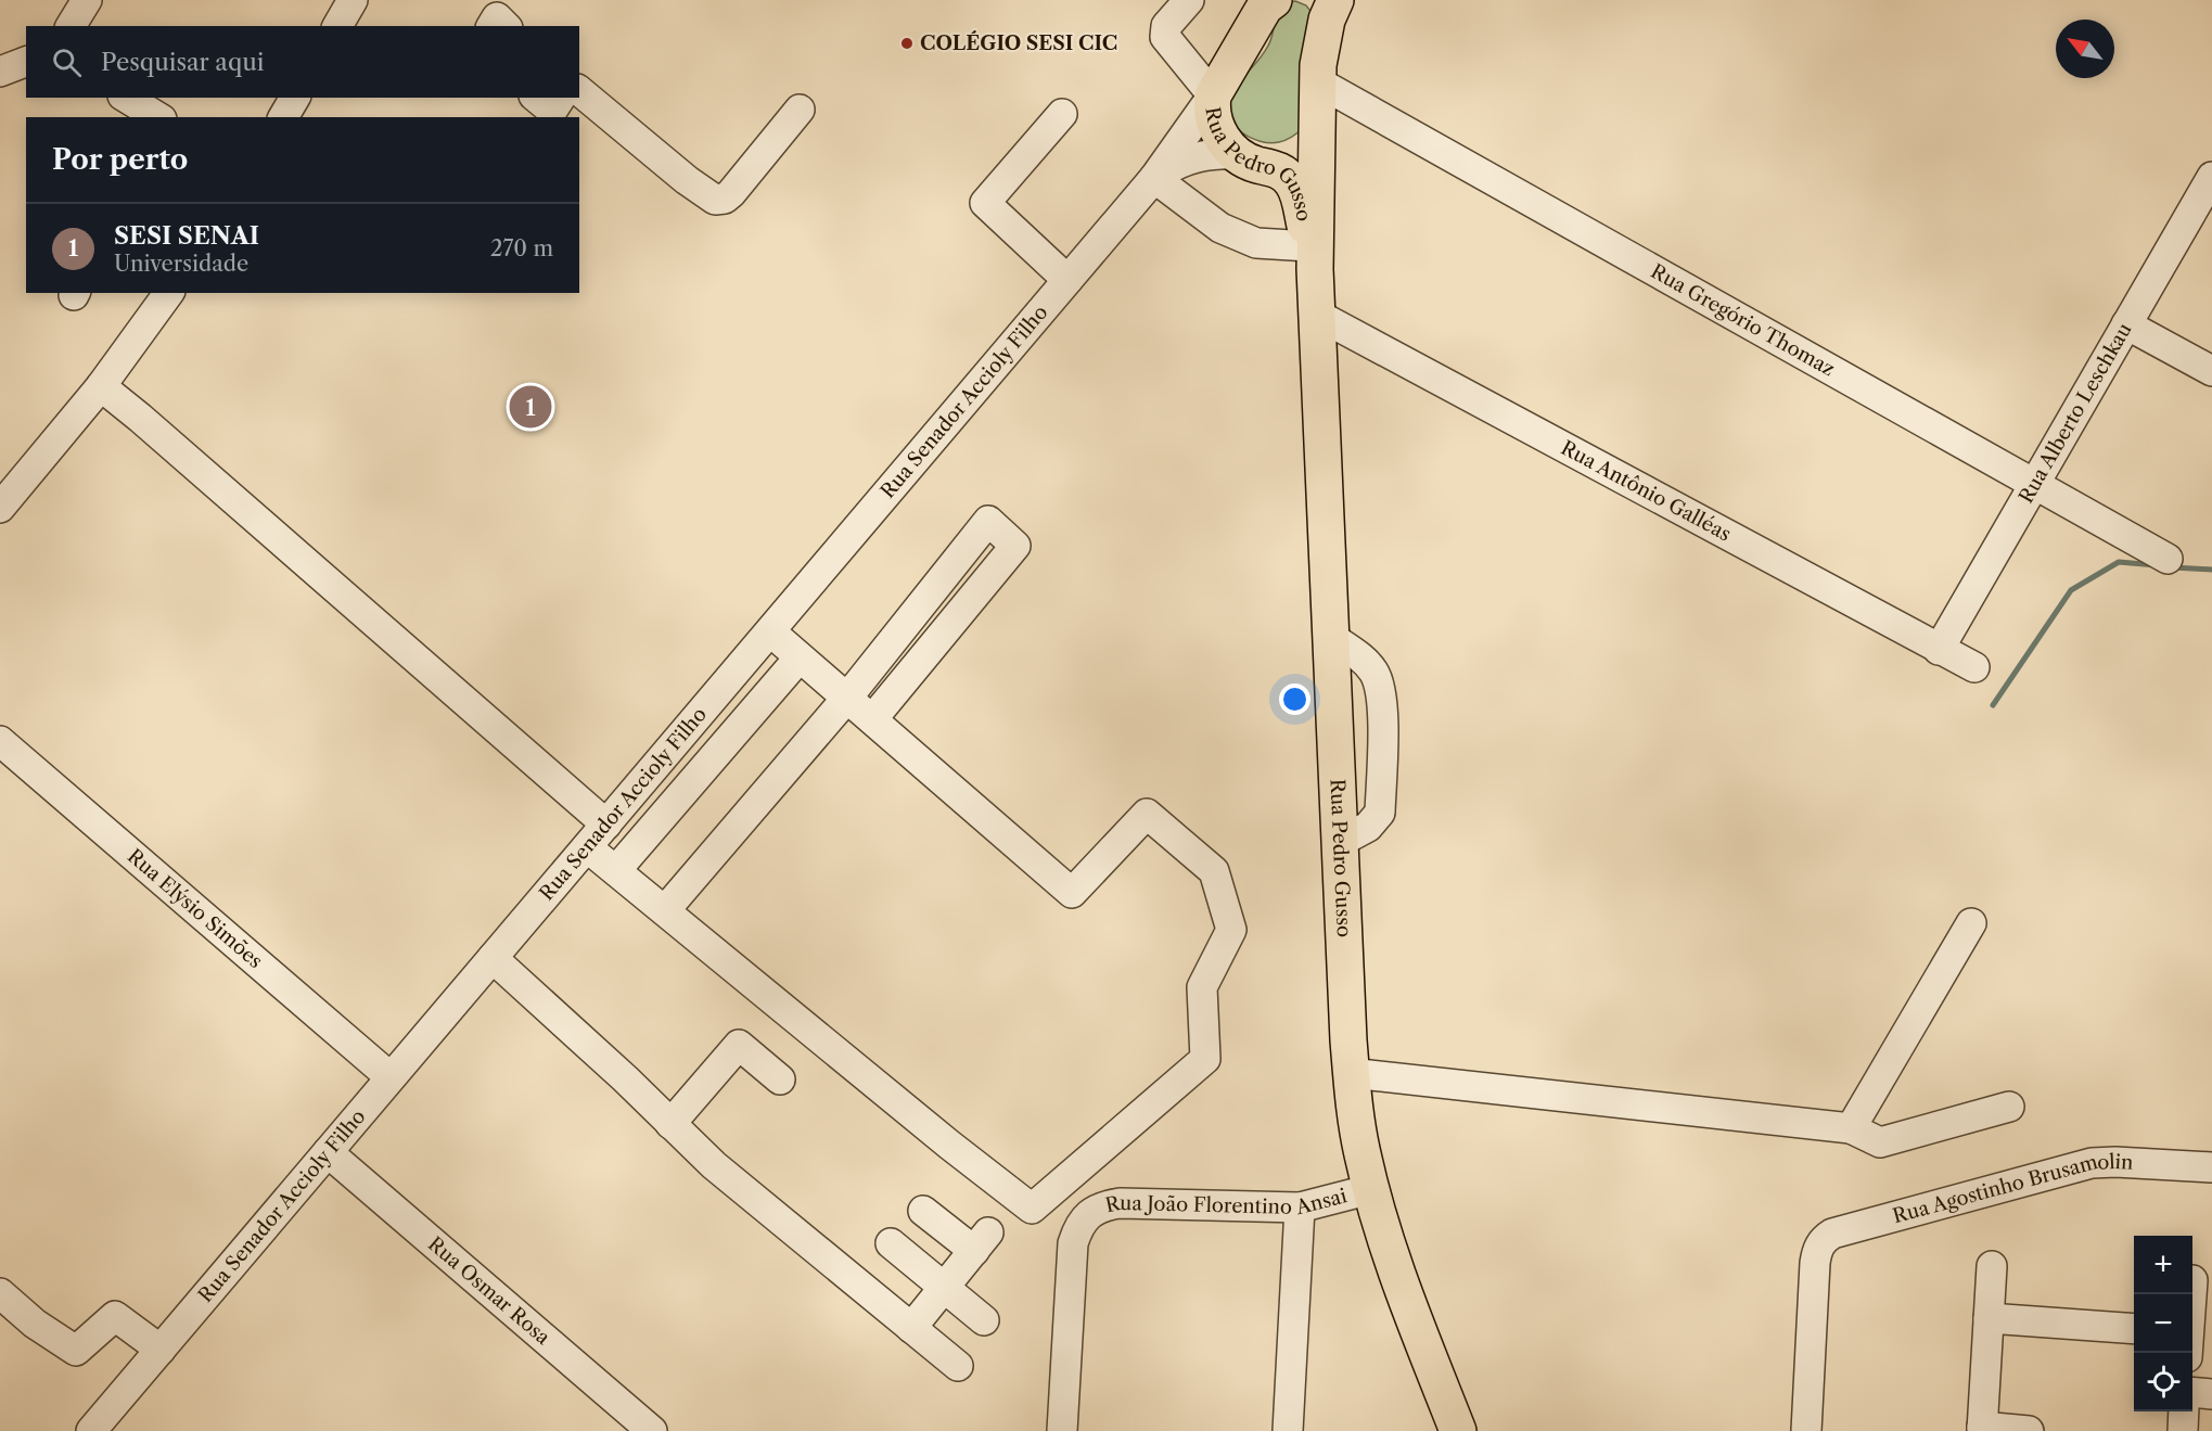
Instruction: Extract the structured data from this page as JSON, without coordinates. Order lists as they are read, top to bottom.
{
  "streets": {
    "main road": ["Rua Pedro Gusso"],
    "street": [
      "Rua Gregório Thomaz",
      "Rua Senador Accioly Filho",
      "Rua Alberto Leschkau",
      "Rua Antônio Galléas",
      "Rua Elýsio Simões",
      "Rua Agostinho Brusamolin",
      "Rua João Florentino Ansai",
      "Rua Osmar Rosa"
    ]
  },
  "crossings": [
    ["Rua Pedro Gusso", "Rua Gregório Thomaz"],
    ["Rua Pedro Gusso", "Rua Senador Accioly Filho"],
    ["Rua Pedro Gusso", "Rua Antônio Galléas"],
    ["Rua Pedro Gusso", "Rua João Florentino Ansai"],
    ["Rua Gregório Thomaz", "Rua Alberto Leschkau"],
    ["Rua Senador Accioly Filho", "Rua Elýsio Simões"],
    ["Rua Senador Accioly Filho", "Rua Osmar Rosa"],
    ["Rua Alberto Leschkau", "Rua Antônio Galléas"]
  ],
  "places": ["COLÉGIO SESI CIC"],
  "north": "top left",
  "page": {
    "search": "Pesquisar aqui",
    "heading": "Por perto",
    "list": [
      {
        "mark": "1",
        "name": "SESI SENAI",
        "note": "Universidade",
        "value": "270 m"
      }
    ],
    "pins": "1",
    "map_buttons": ["+", "−"]
  }
}
